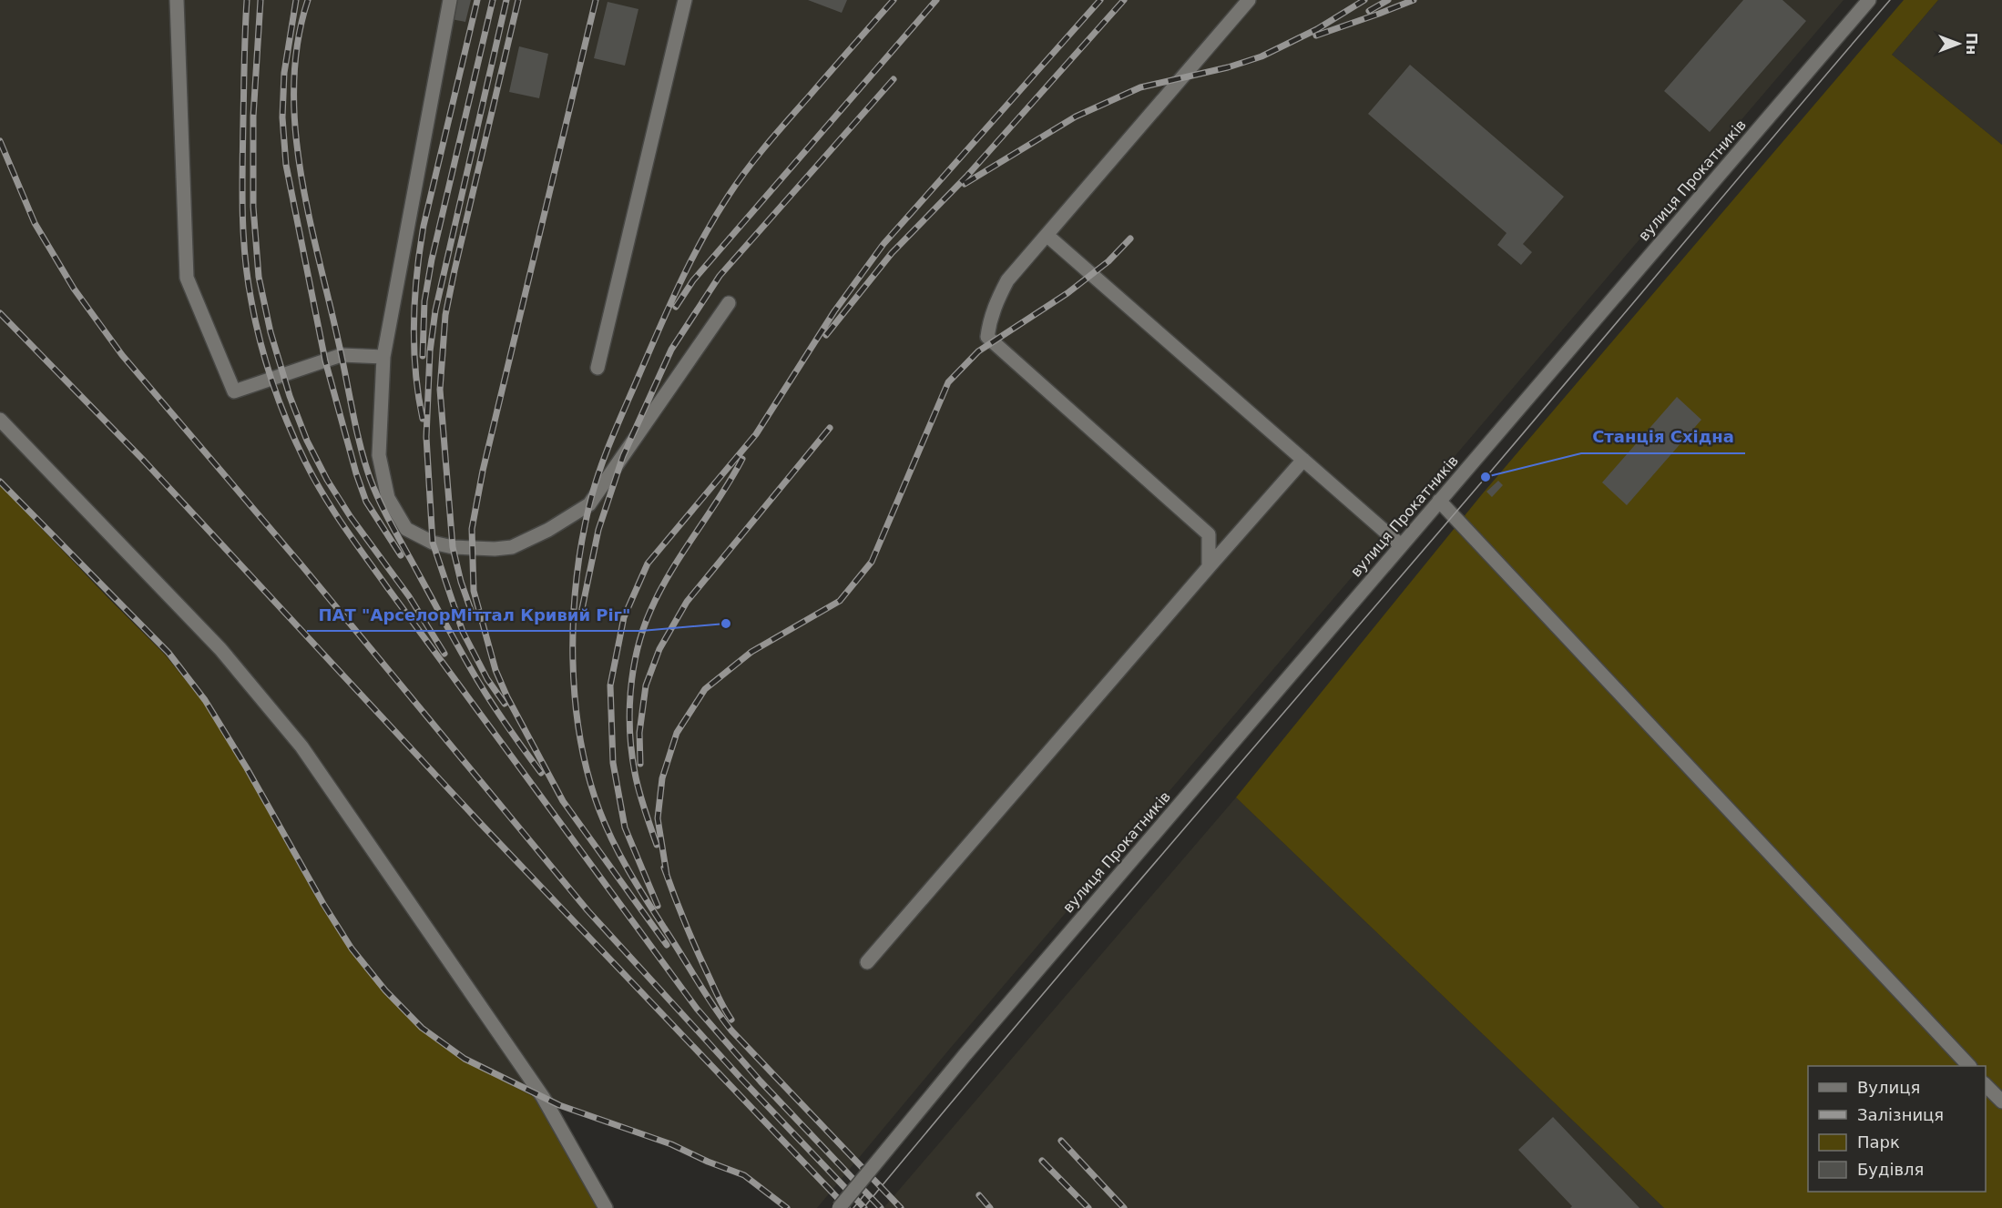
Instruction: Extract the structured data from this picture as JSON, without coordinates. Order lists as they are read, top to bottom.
{
  "streets": {
    "street": ["вулиця Прокатників"]
  },
  "places": ["Станція Східна", "ПАТ \"АрселорМіттал Кривий Ріг\""],
  "legend": [
    "Вулиця",
    "Залізниця",
    "Парк",
    "Будівля"
  ],
  "north": "right"
}
